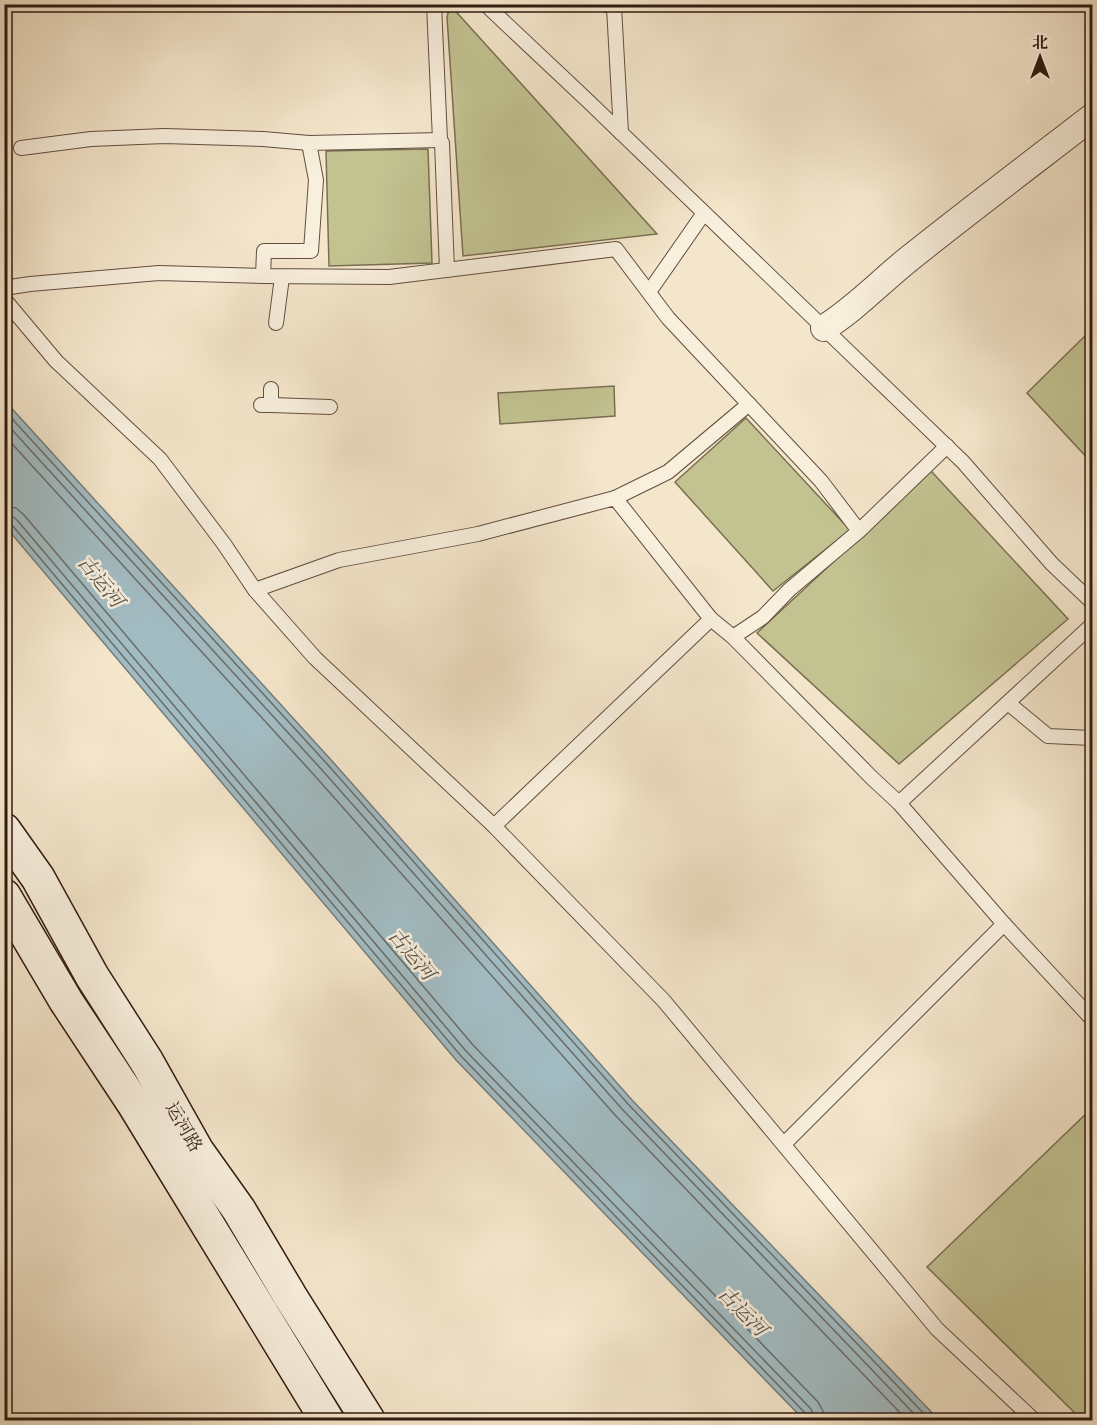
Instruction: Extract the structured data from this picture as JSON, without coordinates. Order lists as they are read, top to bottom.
{
  "streets": {
    "main road": ["运河路"]
  },
  "water": ["古运河"],
  "north": "top"
}
